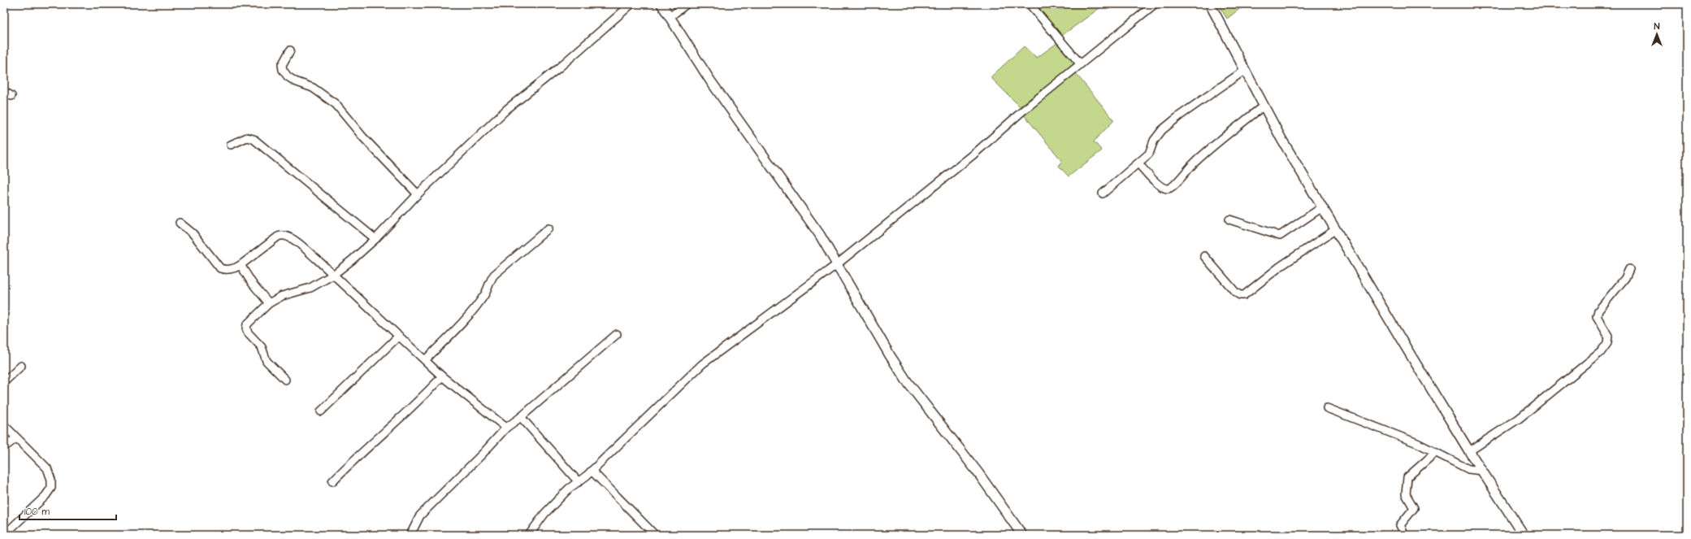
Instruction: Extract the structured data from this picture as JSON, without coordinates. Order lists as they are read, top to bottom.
{
  "scale_bar": "100 m",
  "north": "top"
}
